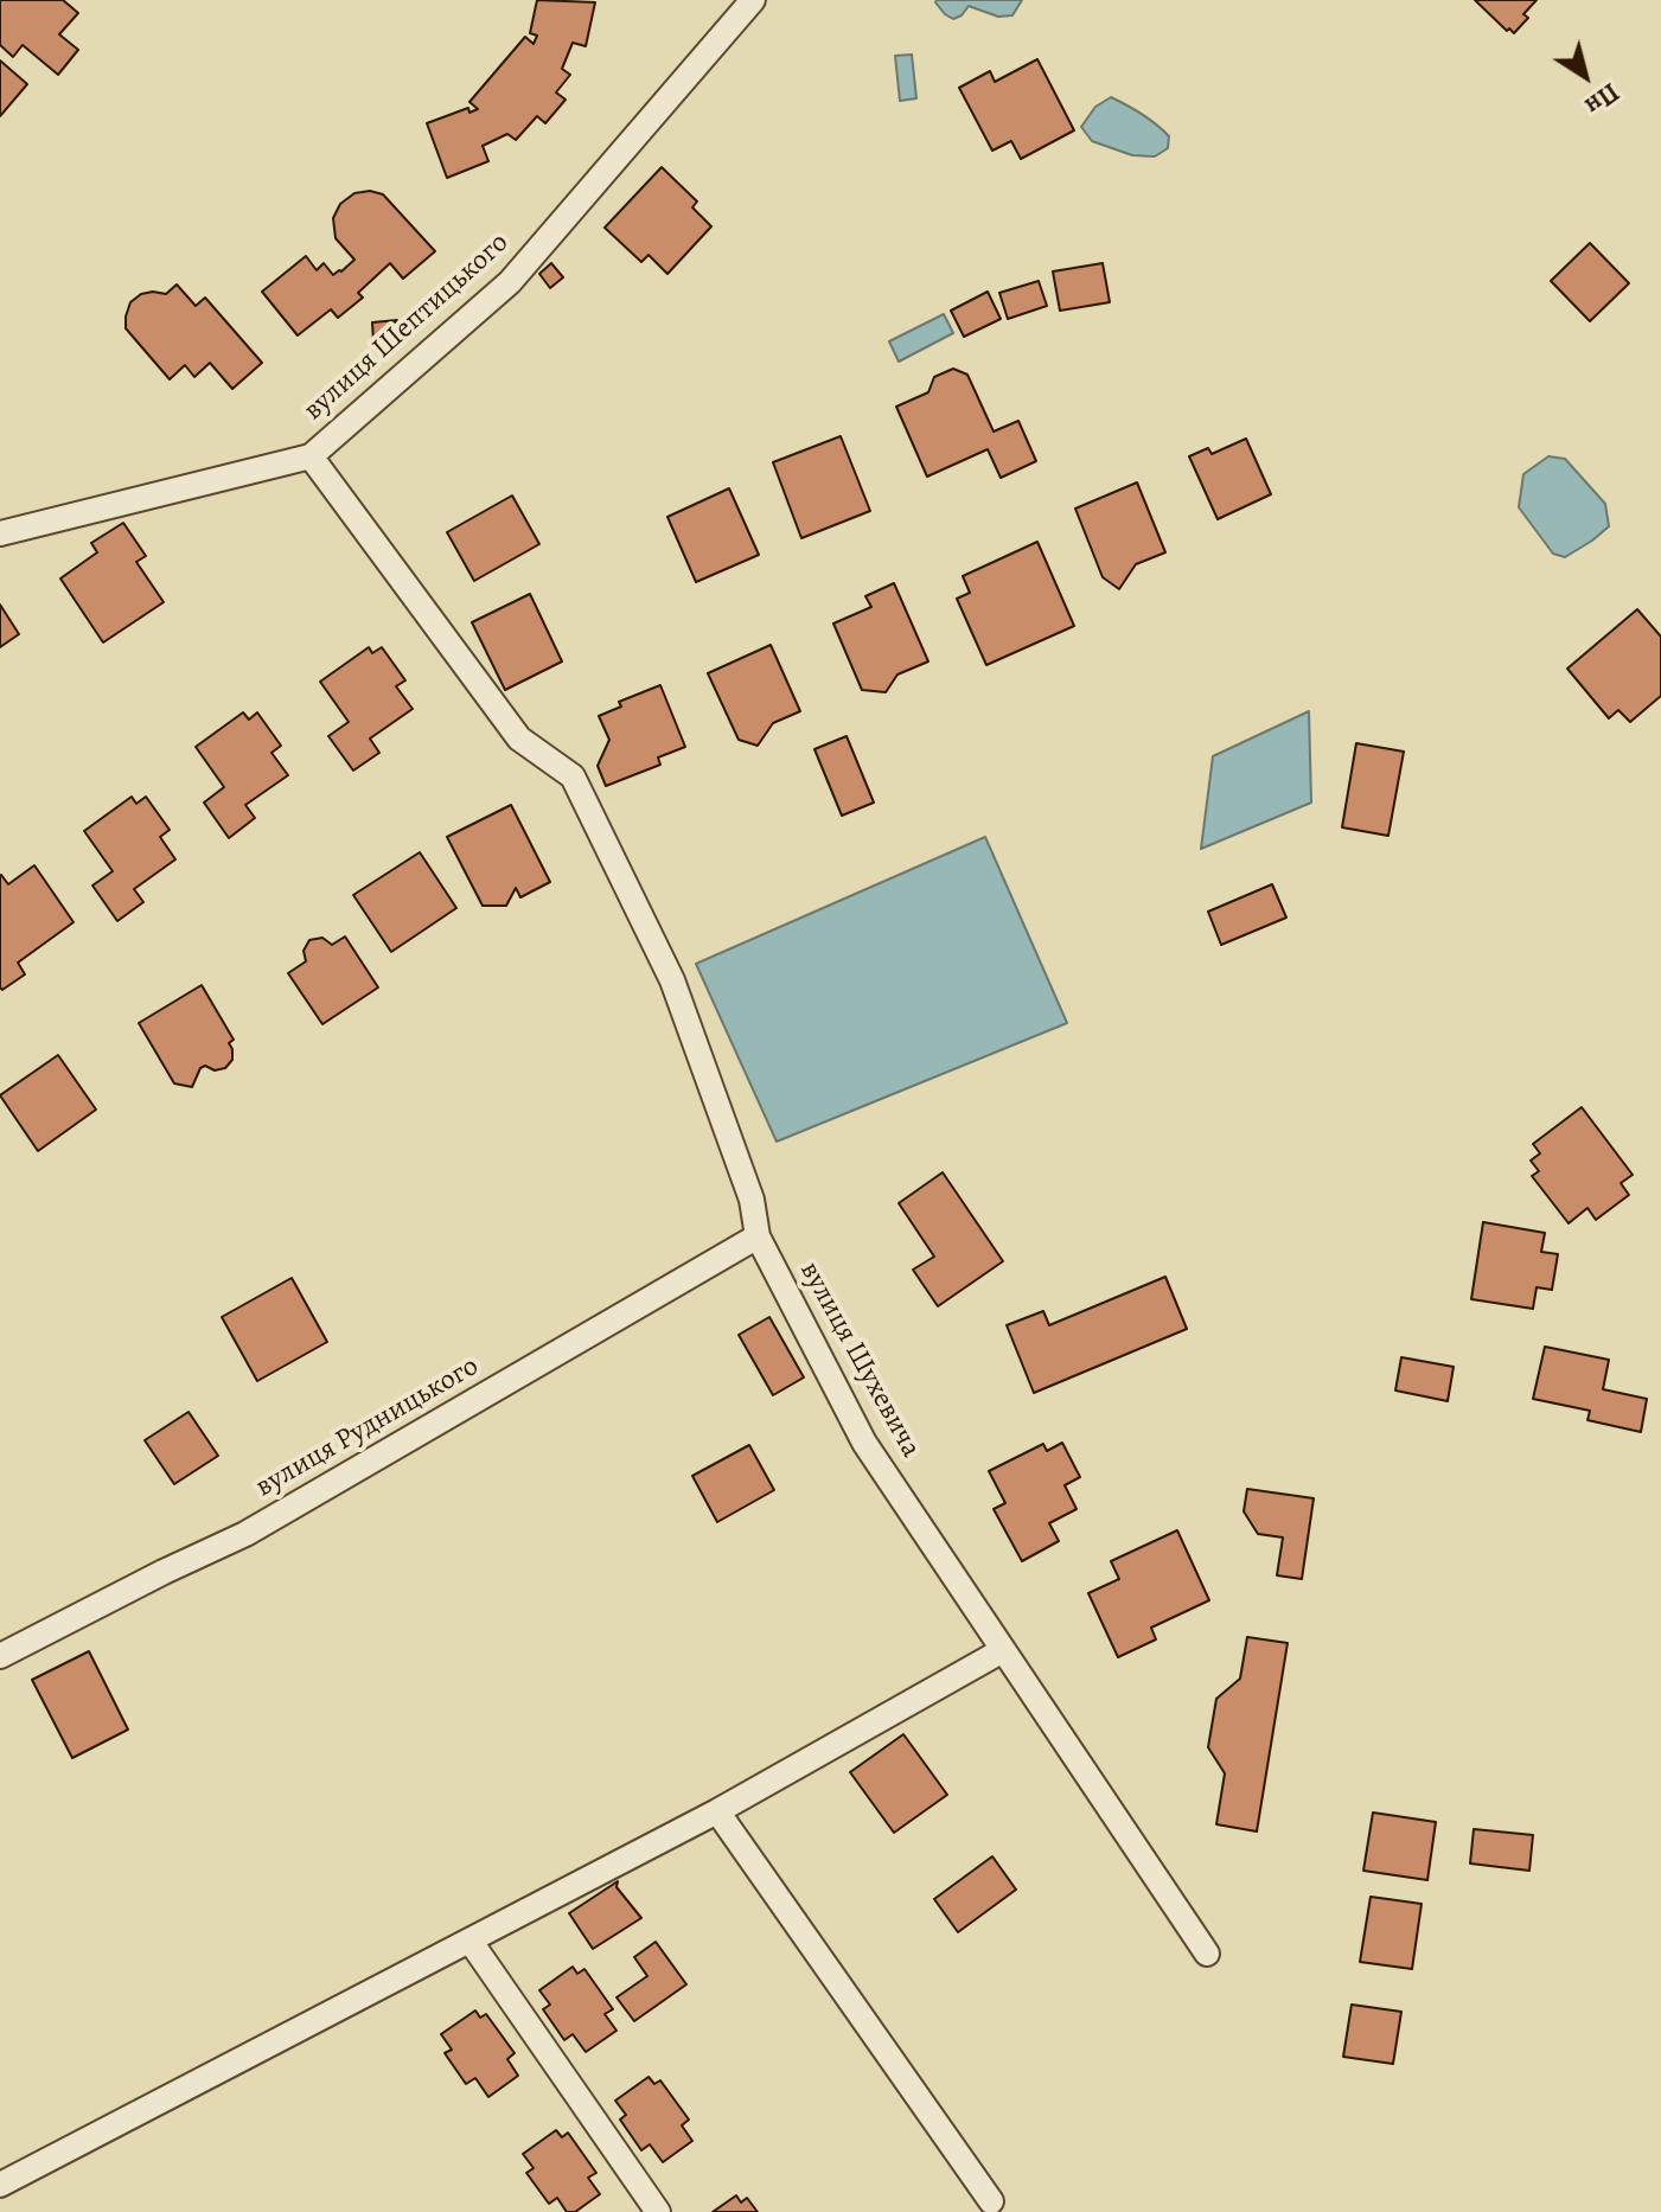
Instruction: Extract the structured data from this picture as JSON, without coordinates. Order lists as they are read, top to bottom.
{
  "streets": {
    "street": ["вулиця Шептицького", "вулиця Шухевича", "вулиця Рудницького"]
  },
  "crossings": [
    ["вулиця Шептицького", "вулиця Шухевича"],
    ["вулиця Шухевича", "вулиця Рудницького"]
  ],
  "north": "bottom right"
}
